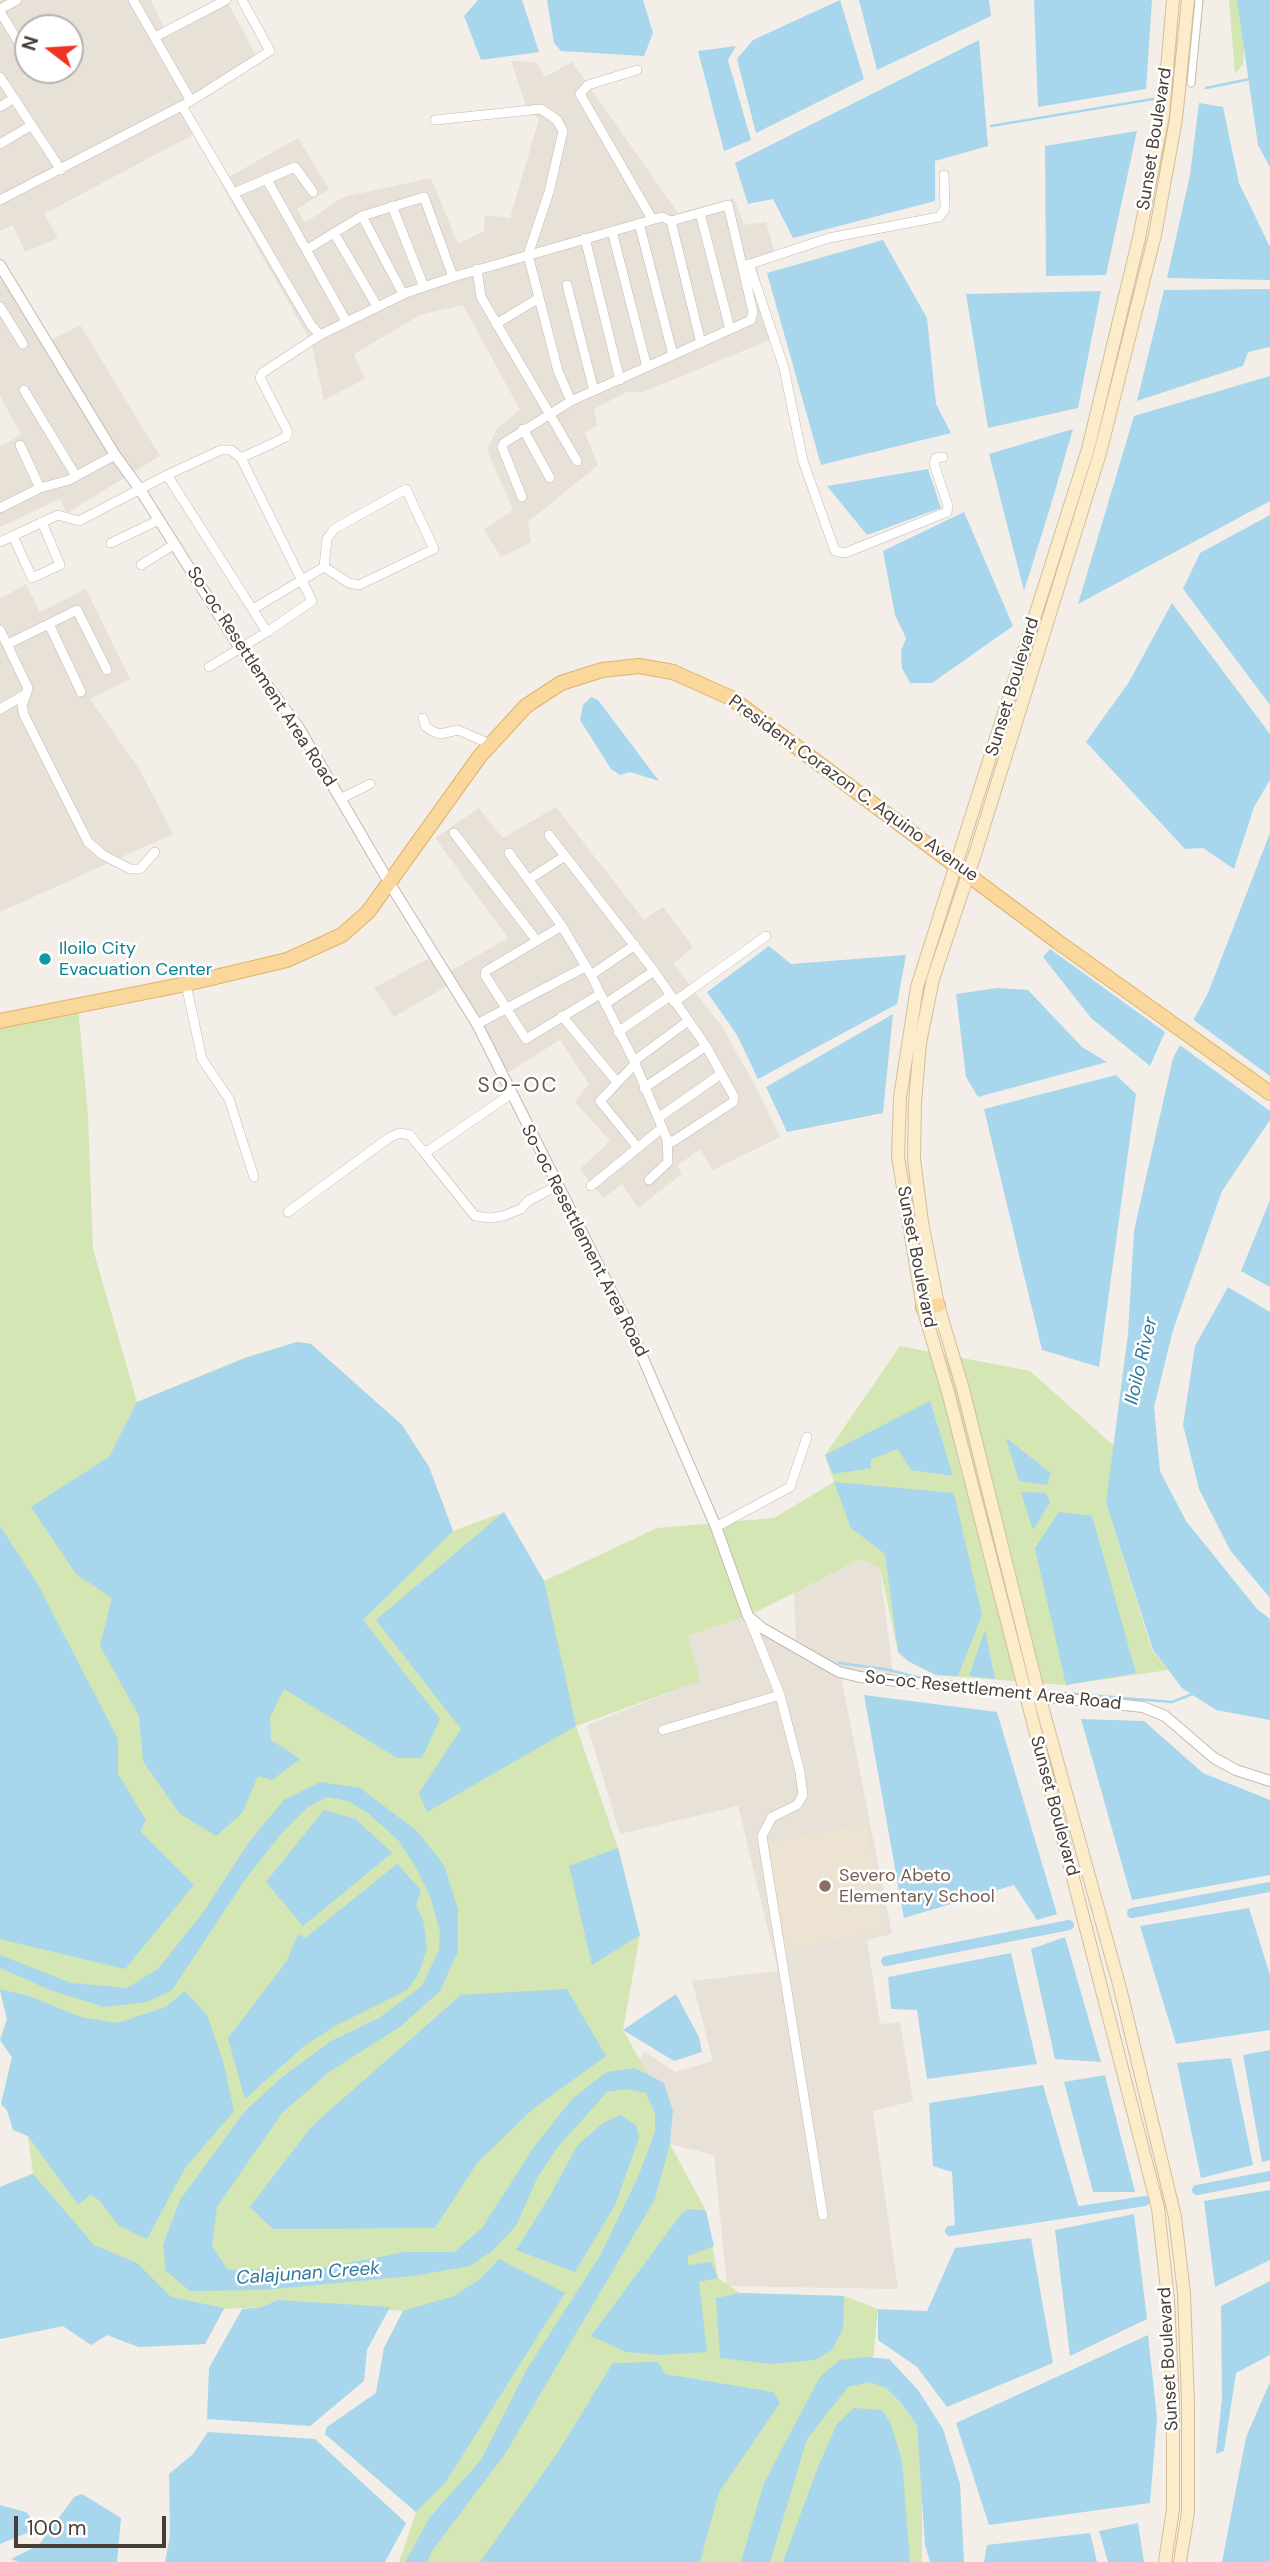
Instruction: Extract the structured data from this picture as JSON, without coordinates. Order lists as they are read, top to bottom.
{
  "streets": {
    "main road": ["Sunset Boulevard", "President Corazon C. Aquino Avenue"],
    "street": ["So-oc Resettlement Area Road"]
  },
  "crossings": [
    ["Sunset Boulevard", "So-oc Resettlement Area Road"],
    ["Sunset Boulevard", "President Corazon C. Aquino Avenue"],
    ["So-oc Resettlement Area Road", "President Corazon C. Aquino Avenue"]
  ],
  "districts": ["SO-OC"],
  "water": ["Iloilo River", "Calajunan Creek"],
  "places": ["Iloilo City Evacuation Center", "Severo Abeto Elementary School"],
  "scale_bar": "100 m",
  "north": "left"
}
